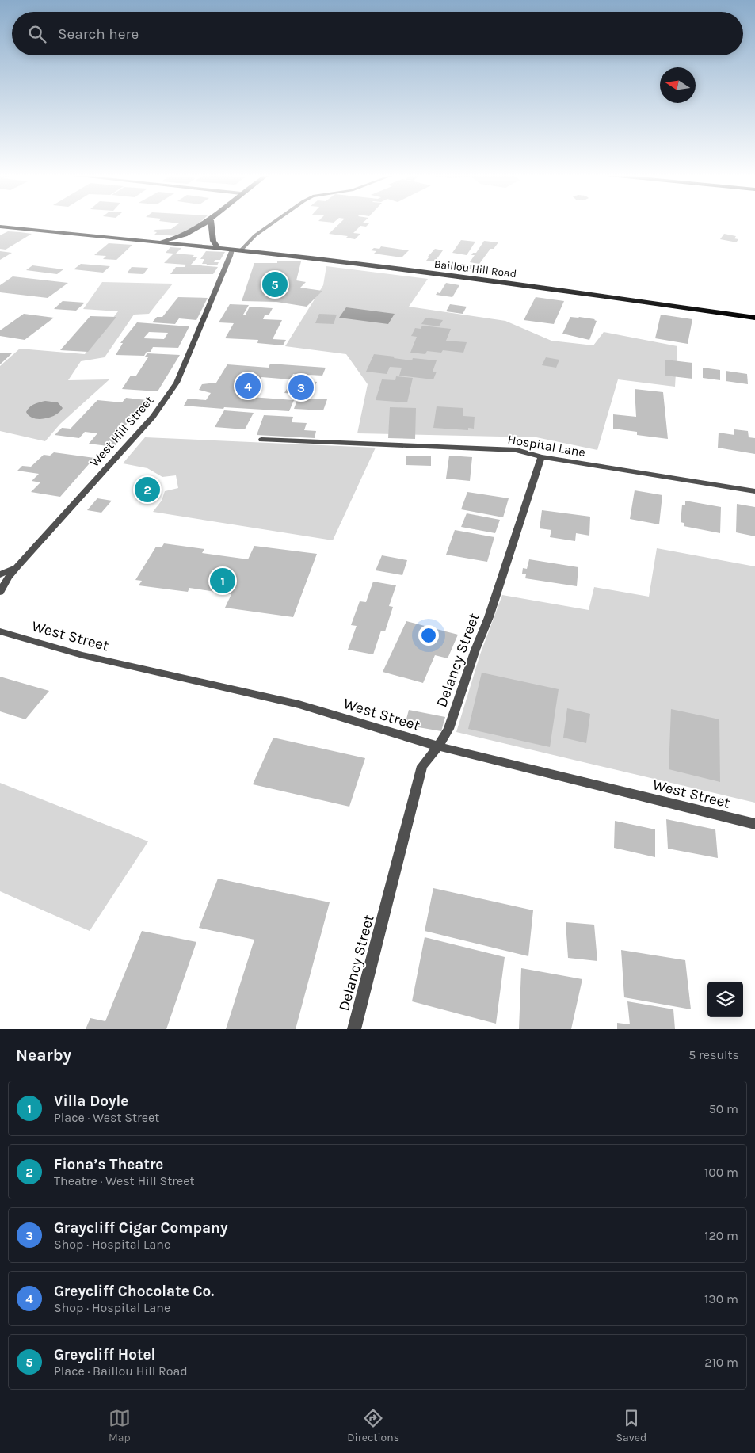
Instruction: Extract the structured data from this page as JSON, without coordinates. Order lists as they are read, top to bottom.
{
  "streets": {
    "main road": ["Baillou Hill Road"],
    "street": [
      "West Hill Street",
      "Hospital Lane",
      "West Street",
      "Delancy Street"
    ]
  },
  "crossings": [
    ["Baillou Hill Road", "West Hill Street"],
    ["Hospital Lane", "Delancy Street"],
    ["West Street", "Delancy Street"]
  ],
  "north": "left",
  "page": {
    "search": "Search here",
    "pins": [
      "5",
      "4",
      "3",
      "2",
      "1"
    ],
    "heading": ["Nearby", "5 results"],
    "list": [
      {
        "mark": "1",
        "name": "Villa Doyle",
        "note": "Place · West Street",
        "value": "50 m"
      },
      {
        "mark": "2",
        "name": "Fiona’s Theatre",
        "note": "Theatre · West Hill Street",
        "value": "100 m"
      },
      {
        "mark": "3",
        "name": "Graycliff Cigar Company",
        "note": "Shop · Hospital Lane",
        "value": "120 m"
      },
      {
        "mark": "4",
        "name": "Greycliff Chocolate Co.",
        "note": "Shop · Hospital Lane",
        "value": "130 m"
      },
      {
        "mark": "5",
        "name": "Greycliff Hotel",
        "note": "Place · Baillou Hill Road",
        "value": "210 m"
      }
    ],
    "nav": ["Map", "Directions", "Saved"]
  }
}
